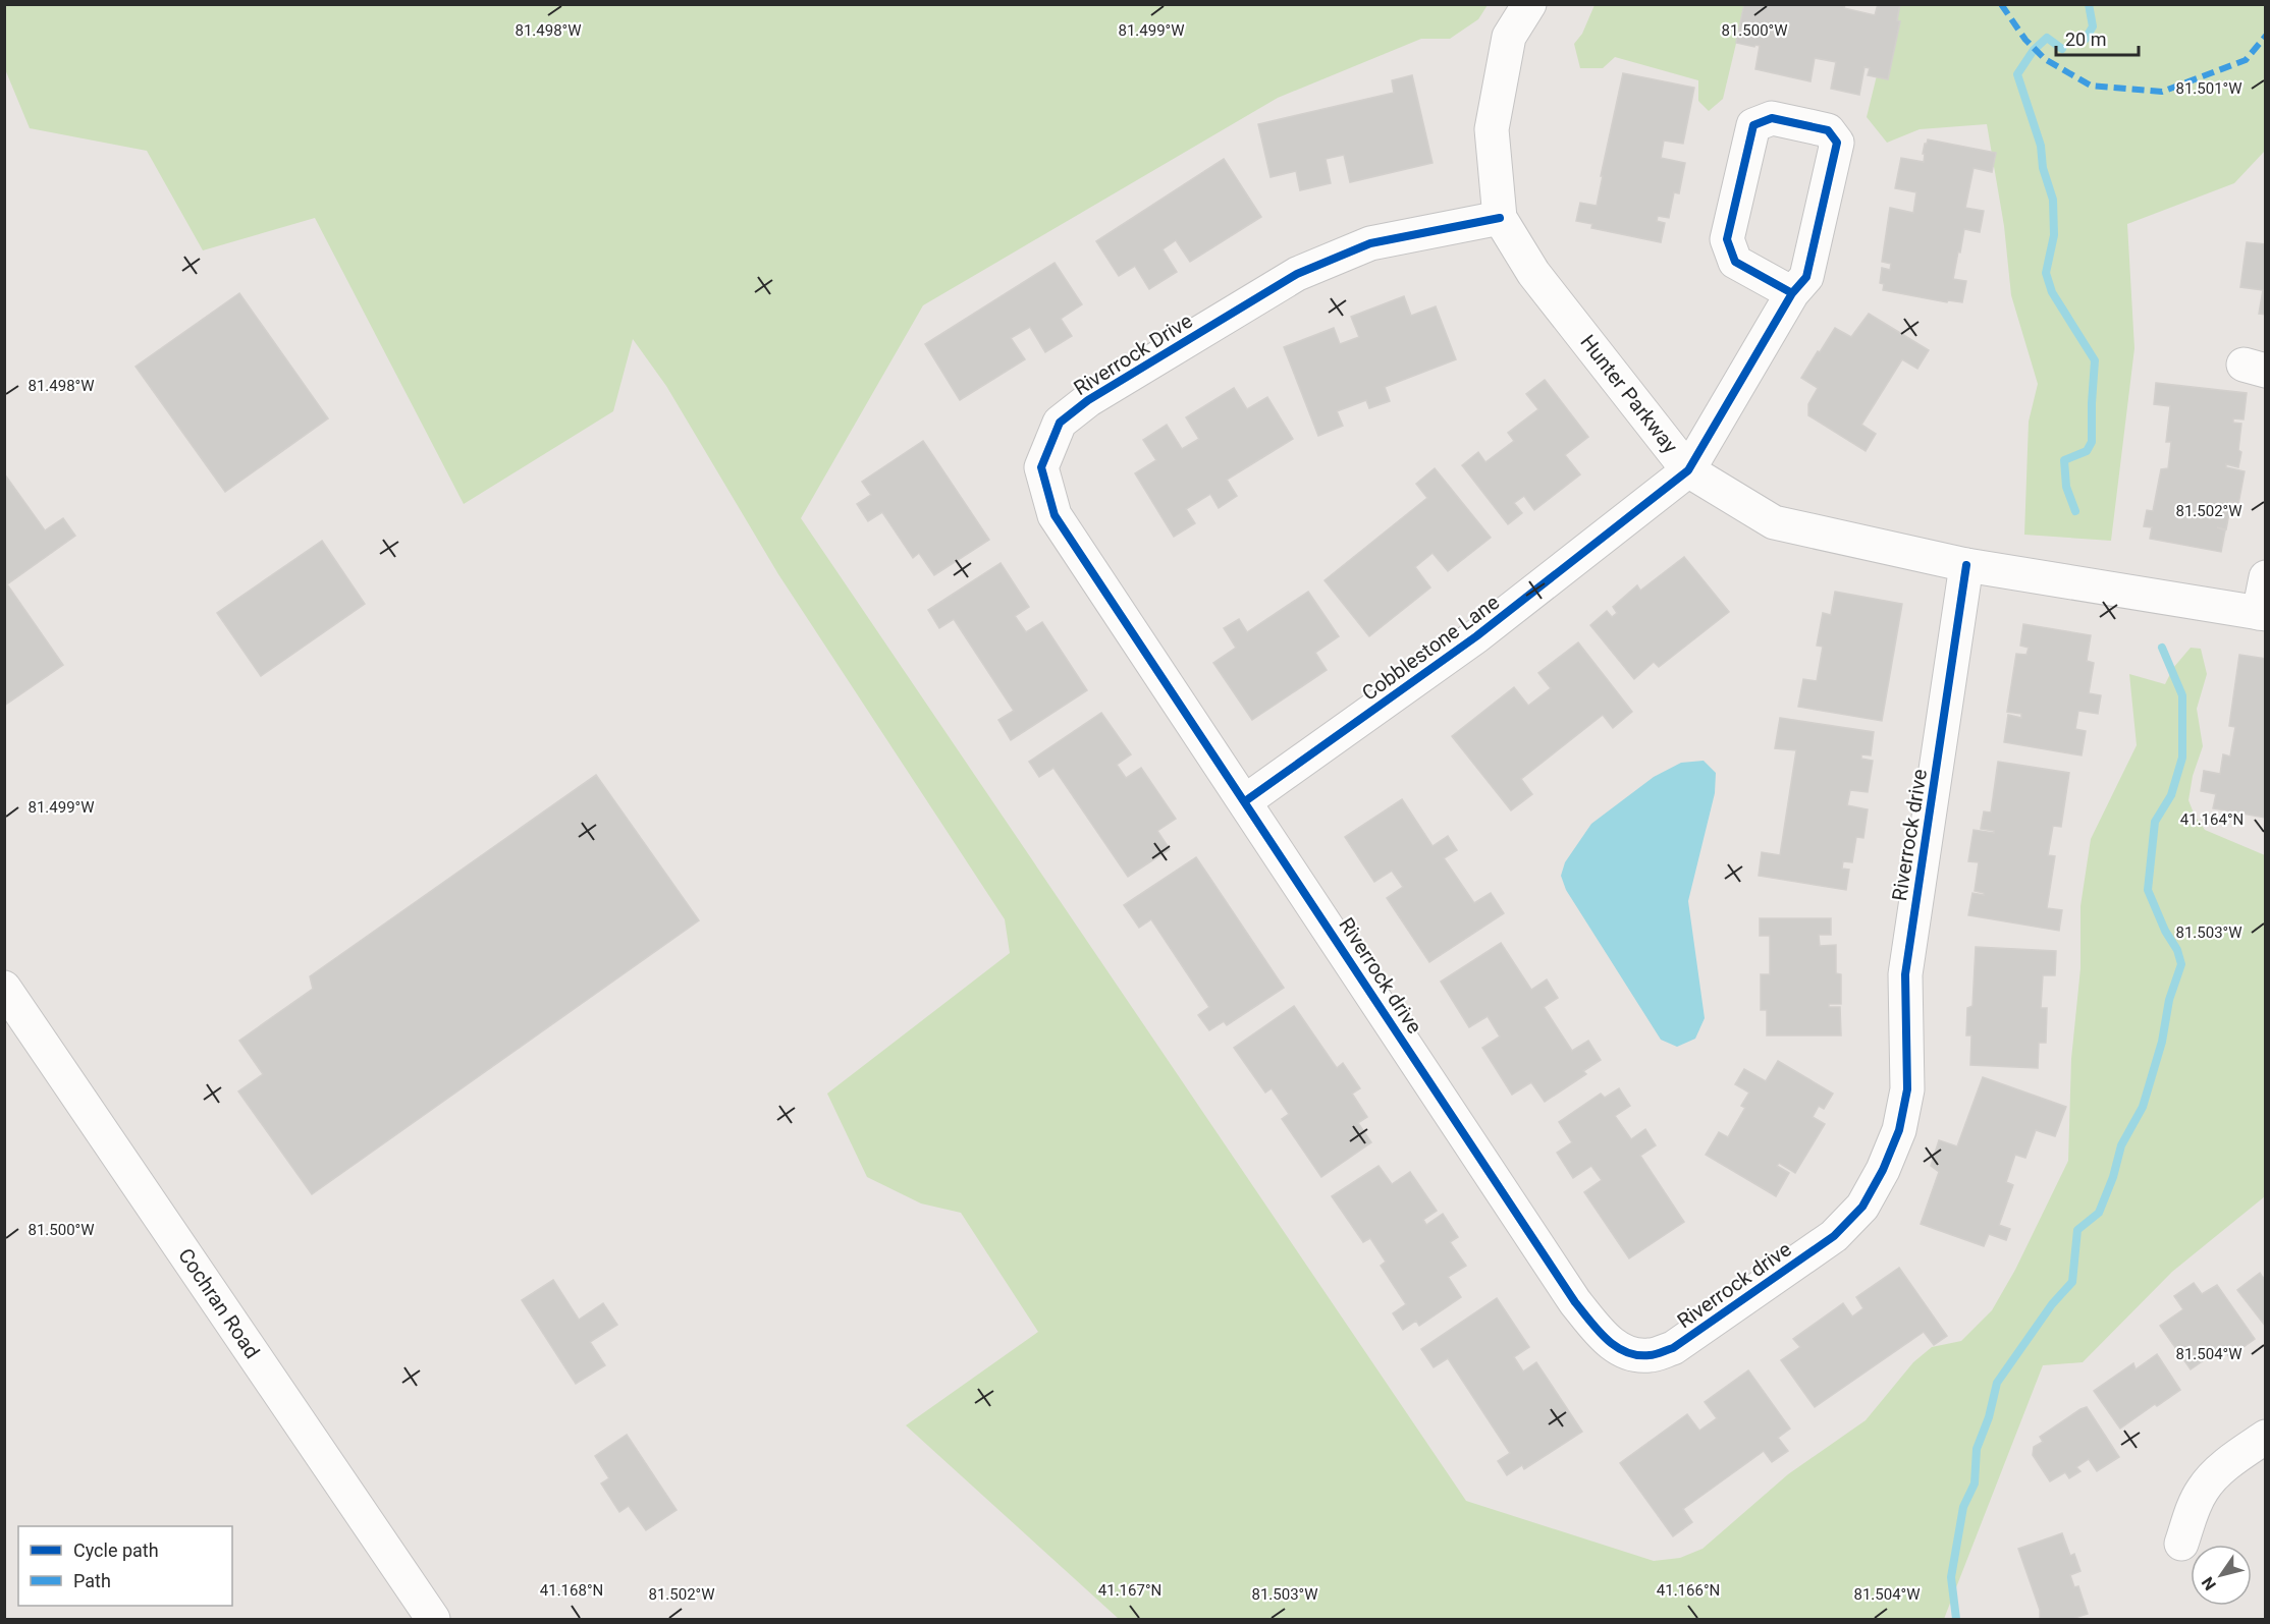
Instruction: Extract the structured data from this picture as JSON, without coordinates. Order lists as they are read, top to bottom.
{
  "streets": {
    "street": [
      "Riverrock Drive",
      "Hunter Parkway",
      "Cobblestone Lane",
      "Riverrock drive",
      "Cochran Road"
    ]
  },
  "crossings": [
    ["Riverrock Drive", "Hunter Parkway"],
    ["Riverrock Drive", "Cobblestone Lane"],
    ["Riverrock Drive", "Riverrock drive"],
    ["Hunter Parkway", "Cobblestone Lane"],
    ["Hunter Parkway", "Riverrock drive"],
    ["Cobblestone Lane", "Riverrock drive"]
  ],
  "legend": ["Cycle path", "Path"],
  "scale_bar": "20 m",
  "north": "bottom left",
  "coordinates": [
    "81.498°W",
    "81.499°W",
    "81.500°W",
    "81.501°W",
    "81.502°W",
    "41.164°N",
    "81.503°W",
    "81.504°W",
    "41.168°N",
    "41.167°N",
    "41.166°N"
  ]
}
